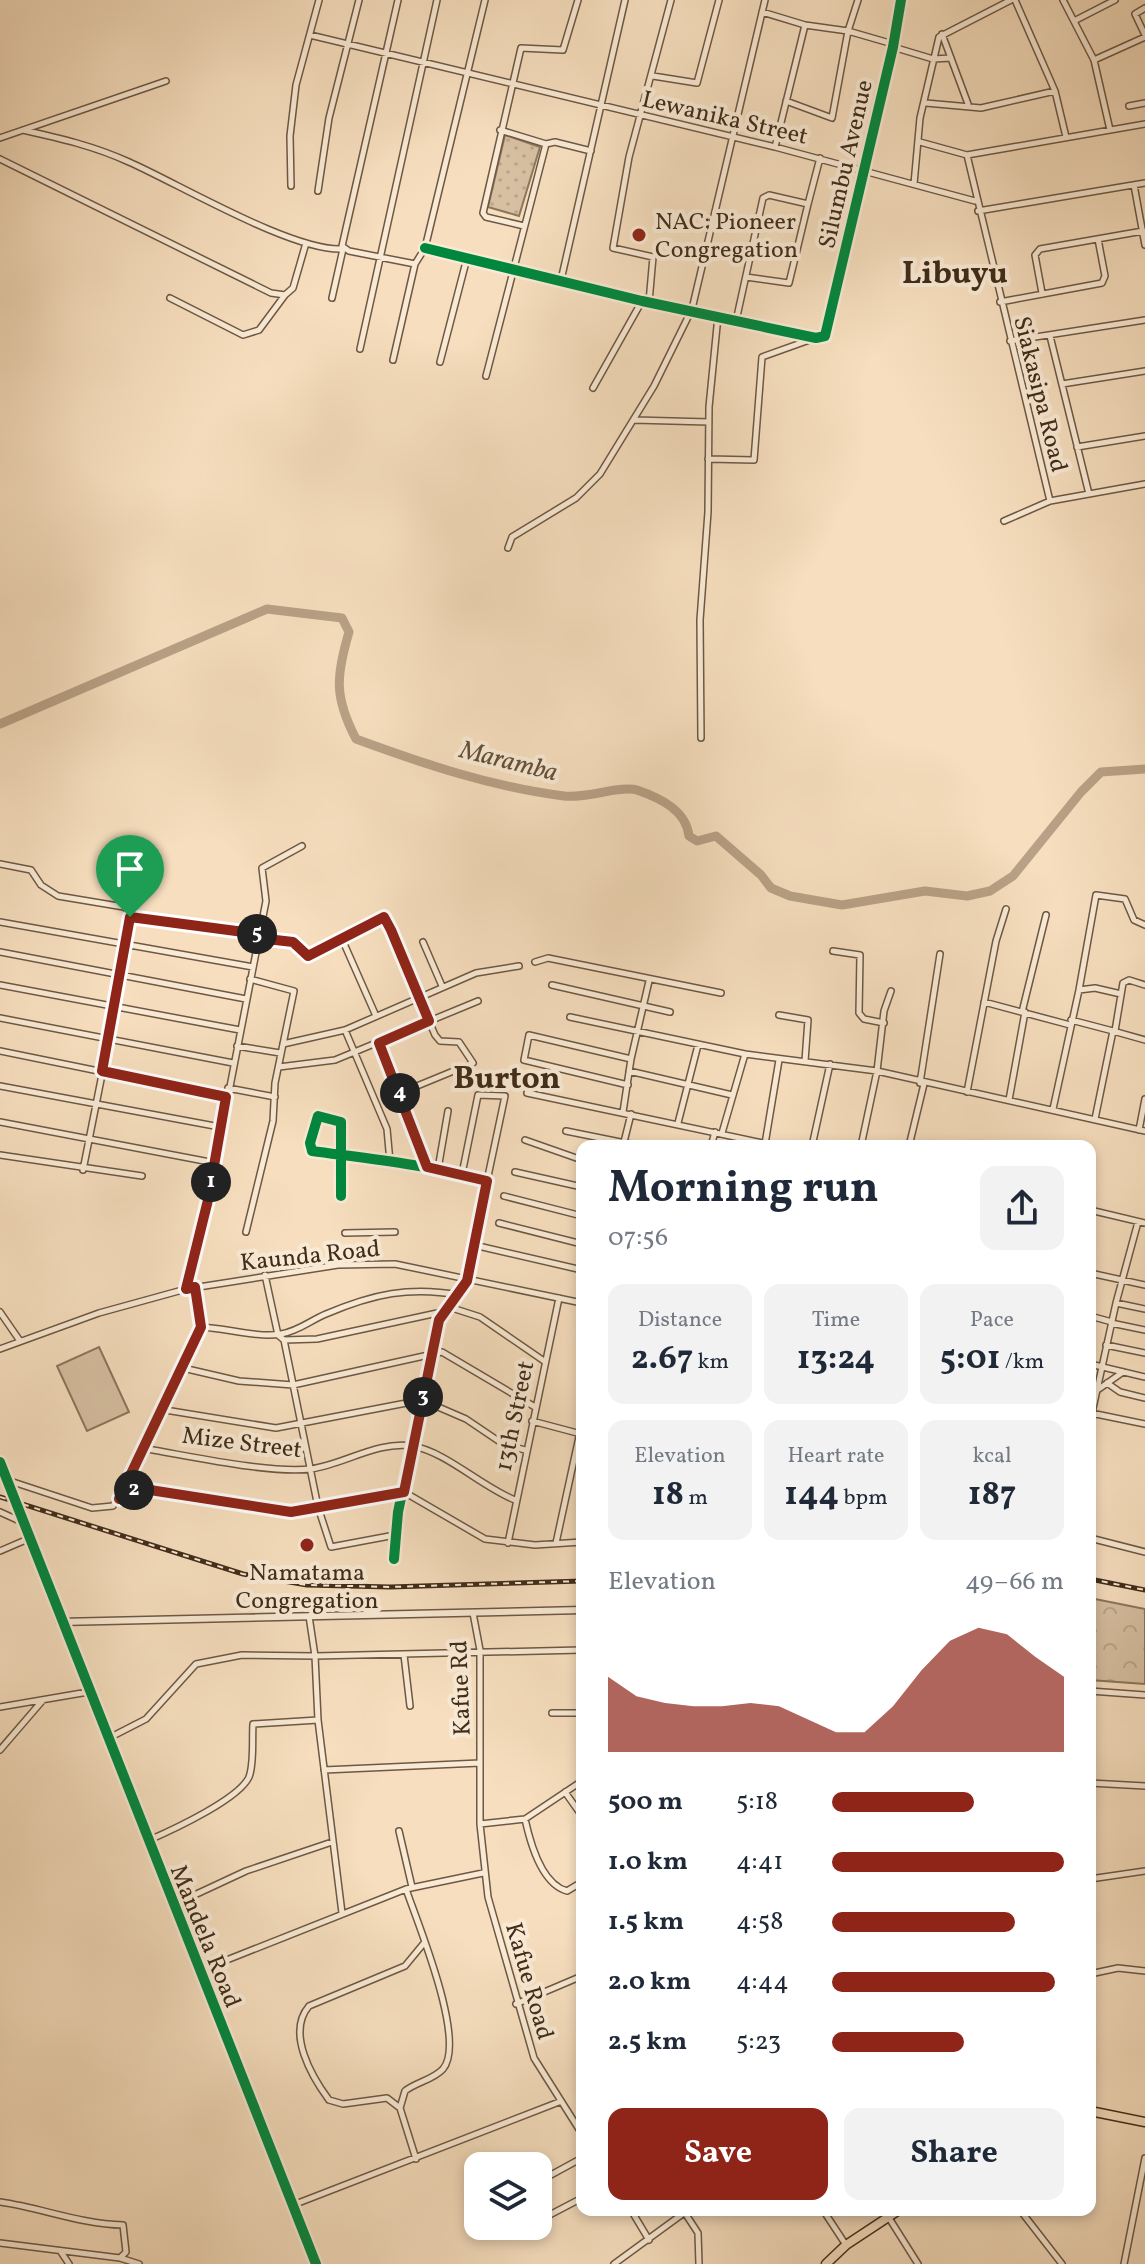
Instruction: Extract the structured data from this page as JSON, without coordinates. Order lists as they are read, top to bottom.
{
  "streets": {
    "street": [
      "Lewanika Street",
      "Silumbu Avenue",
      "Siakasipa Road",
      "Kaunda Road",
      "13th Street",
      "Mize Street",
      "Kafue Rd",
      "Mandela Road",
      "Kafue Road"
    ]
  },
  "crossings": [
    ["Lewanika Street", "Silumbu Avenue"],
    ["Lewanika Street", "Siakasipa Road"],
    ["Kaunda Road", "13th Street"],
    ["Kafue Rd", "Kafue Road"]
  ],
  "districts": ["Libuyu", "Burton"],
  "water": ["Maramba"],
  "places": ["NAC: Pioneer Congregation", "Namatama Congregation"],
  "page": {
    "pins": [
      "5",
      "4",
      "1",
      "3",
      "2"
    ],
    "heading": ["Morning run", "07:56"],
    "stats": [
      ["Distance", "2.67 km"],
      ["Time", "13:24"],
      ["Pace", "5:01 /km"],
      ["Elevation", "18 m"],
      ["Heart rate", "144 bpm"],
      ["kcal", "187"]
    ],
    "chart": ["Elevation", "49–66 m"],
    "list": [
      {
        "name": "500 m",
        "note": "5:18"
      },
      {
        "name": "1.0 km",
        "note": "4:41"
      },
      {
        "name": "1.5 km",
        "note": "4:58"
      },
      {
        "name": "2.0 km",
        "note": "4:44"
      },
      {
        "name": "2.5 km",
        "note": "5:23"
      }
    ],
    "buttons": ["Save", "Share"]
  }
}
